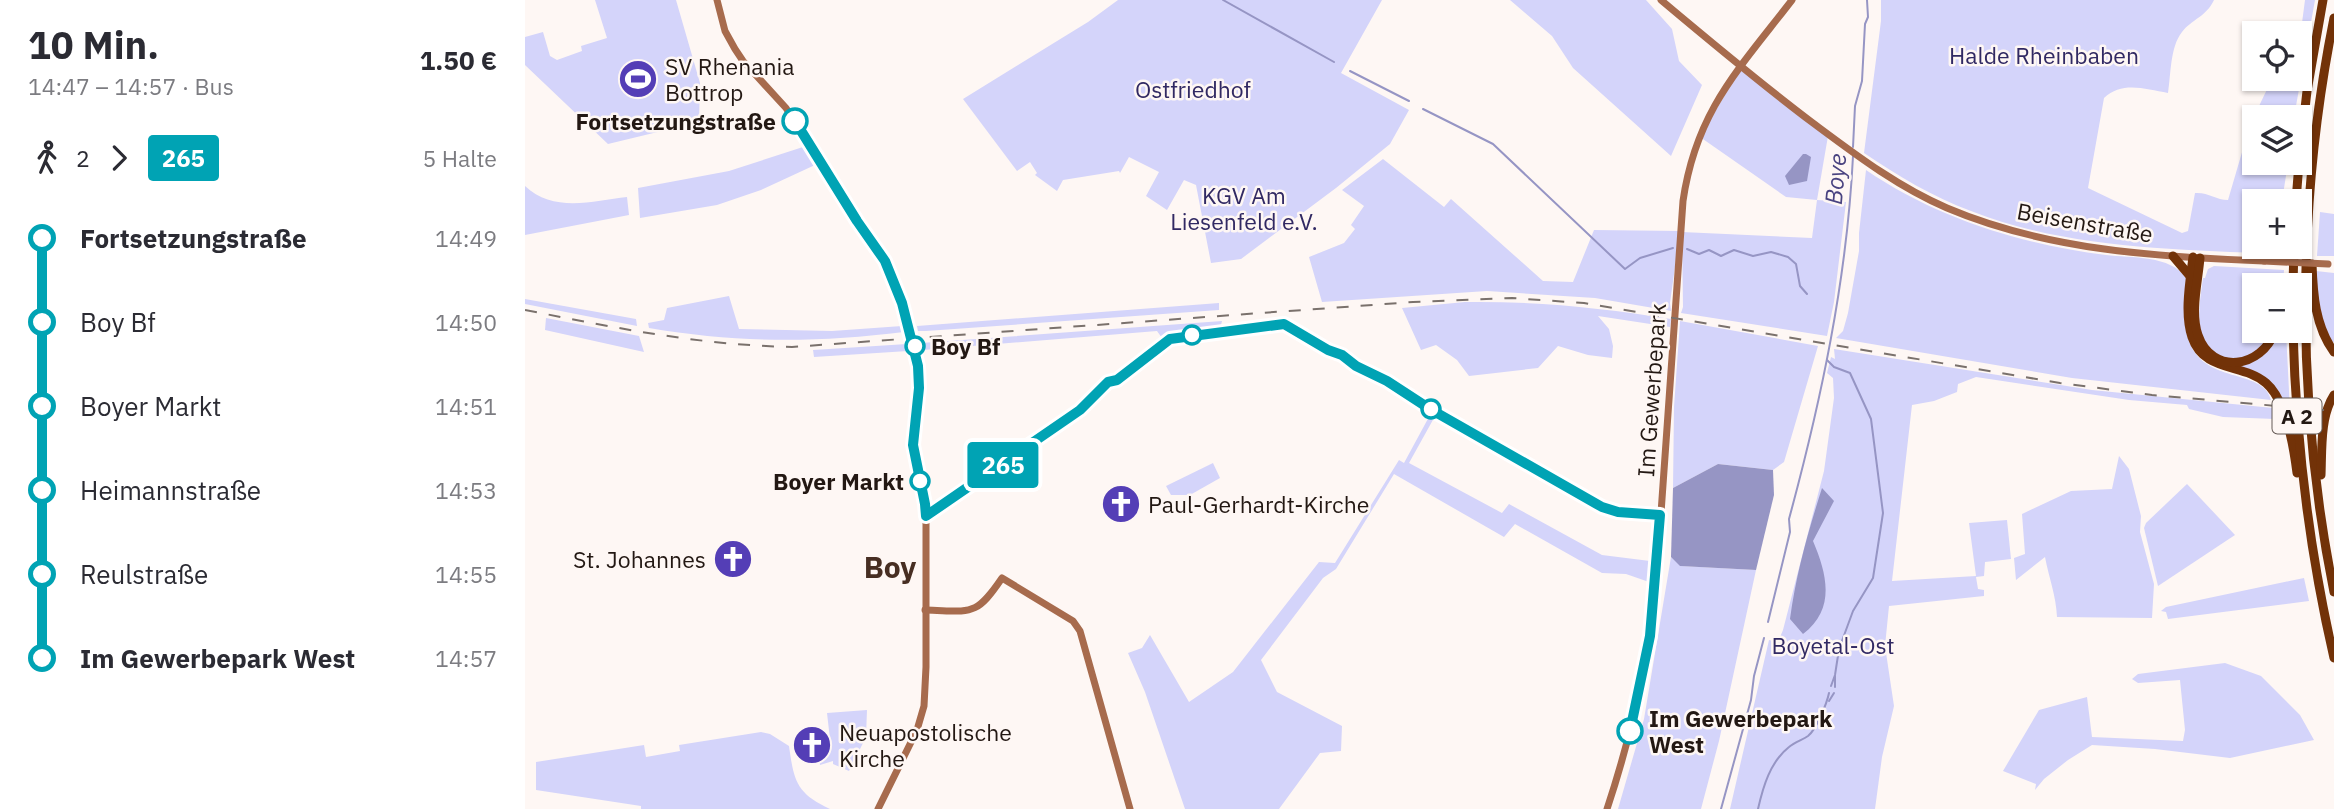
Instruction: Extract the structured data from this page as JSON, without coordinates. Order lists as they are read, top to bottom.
{
  "streets": {
    "highway": ["A 2"],
    "main road": ["Beisenstraße", "Im Gewerbepark"]
  },
  "crossings": [
    ["Beisenstraße", "Im Gewerbepark"]
  ],
  "districts": ["Boy"],
  "water": ["Boye"],
  "parks": [
    "Halde Rheinbaben",
    "Ostfriedhof",
    "KGV Am Liesenfeld e.V.",
    "Boyetal-Ost"
  ],
  "places": {
    "sports": ["SV Rhenania Bottrop"],
    "other": [
      "Fortsetzungstraße",
      "Boy Bf",
      "Boyer Markt",
      "Im Gewerbepark West"
    ],
    "church": ["Paul-Gerhardt-Kirche", "St. Johannes", "Neuapostolische Kirche"]
  },
  "lines": ["bus line 265"],
  "page": {
    "heading": ["10 Min.", "14:47 – 14:57 · Bus", "1.50 €"],
    "on_map": "265",
    "map_buttons": ["+", "−"],
    "legs": ["2", "265", "5 Halte"],
    "list": [
      {
        "name": "Fortsetzungstraße",
        "value": "14:49"
      },
      {
        "name": "Boy Bf",
        "value": "14:50"
      },
      {
        "name": "Boyer Markt",
        "value": "14:51"
      },
      {
        "name": "Heimannstraße",
        "value": "14:53"
      },
      {
        "name": "Reulstraße",
        "value": "14:55"
      },
      {
        "name": "Im Gewerbepark West",
        "value": "14:57"
      }
    ]
  }
}
